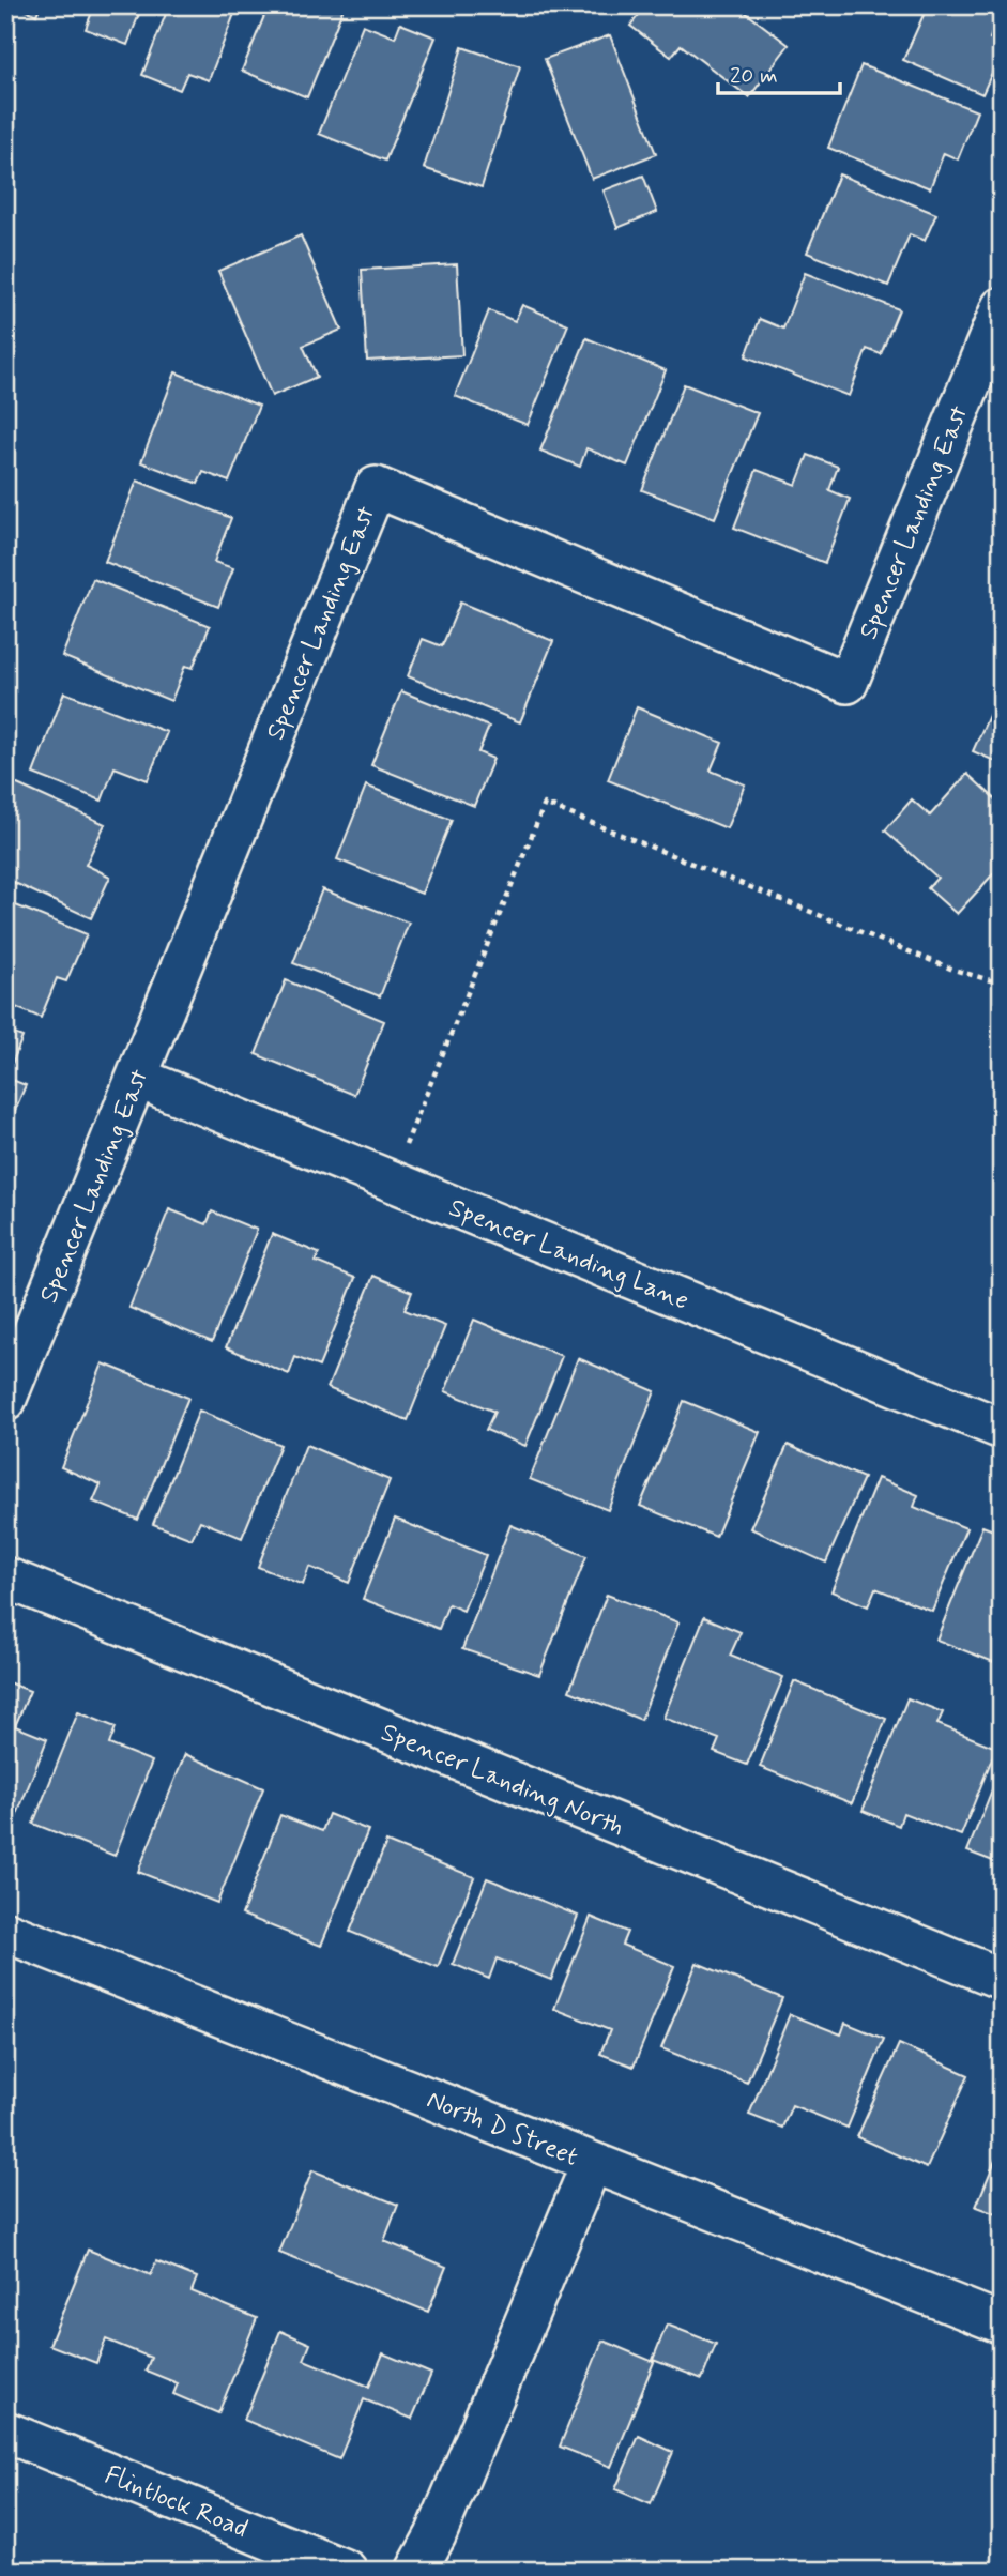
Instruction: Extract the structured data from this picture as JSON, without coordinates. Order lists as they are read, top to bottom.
{
  "streets": {
    "street": [
      "Spencer Landing East",
      "Spencer Landing Lane",
      "Spencer Landing North",
      "North D Street",
      "Flintlock Road"
    ]
  },
  "crossings": [
    ["Spencer Landing East", "Spencer Landing Lane"]
  ],
  "scale_bar": "20 m"
}
